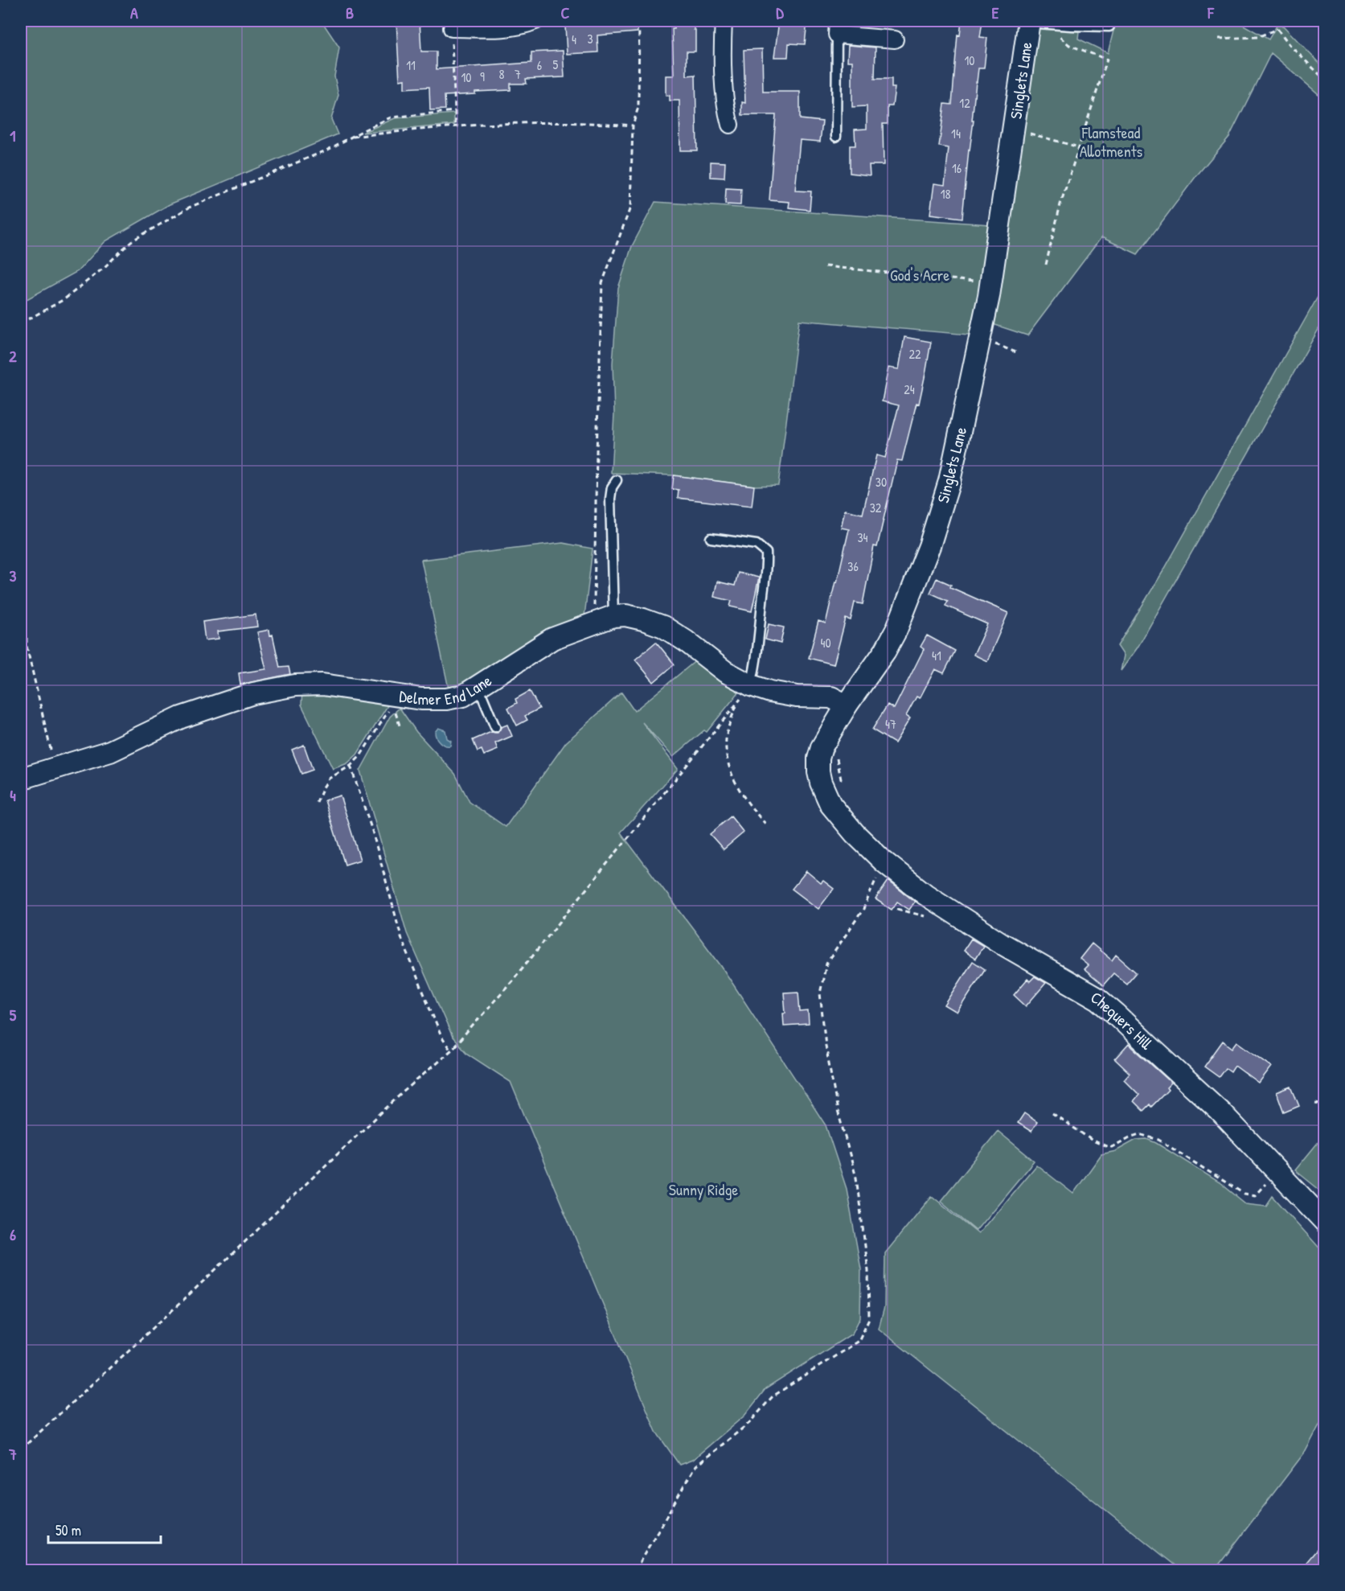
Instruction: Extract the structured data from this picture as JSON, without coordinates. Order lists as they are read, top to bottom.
{
  "streets": {
    "street": ["Singlets Lane", "Delmer End Lane", "Chequers Hill"]
  },
  "crossings": [
    ["Singlets Lane", "Delmer End Lane"],
    ["Singlets Lane", "Chequers Hill"]
  ],
  "parks": ["Flamstead Allotments", "God's Acre", "Sunny Ridge"],
  "house_numbers": [
    "3",
    "4",
    "10",
    "5",
    "11",
    "6",
    "8",
    "7",
    "9",
    "10",
    "12",
    "14",
    "16",
    "18",
    "22",
    "24",
    "30",
    "32",
    "34",
    "36",
    "40",
    "41",
    "47"
  ],
  "scale_bar": "50 m",
  "grid": {
    "columns": [
      "A",
      "B",
      "C",
      "D",
      "E",
      "F"
    ],
    "rows": [
      "1",
      "2",
      "3",
      "4",
      "5",
      "6",
      "7"
    ]
  }
}
